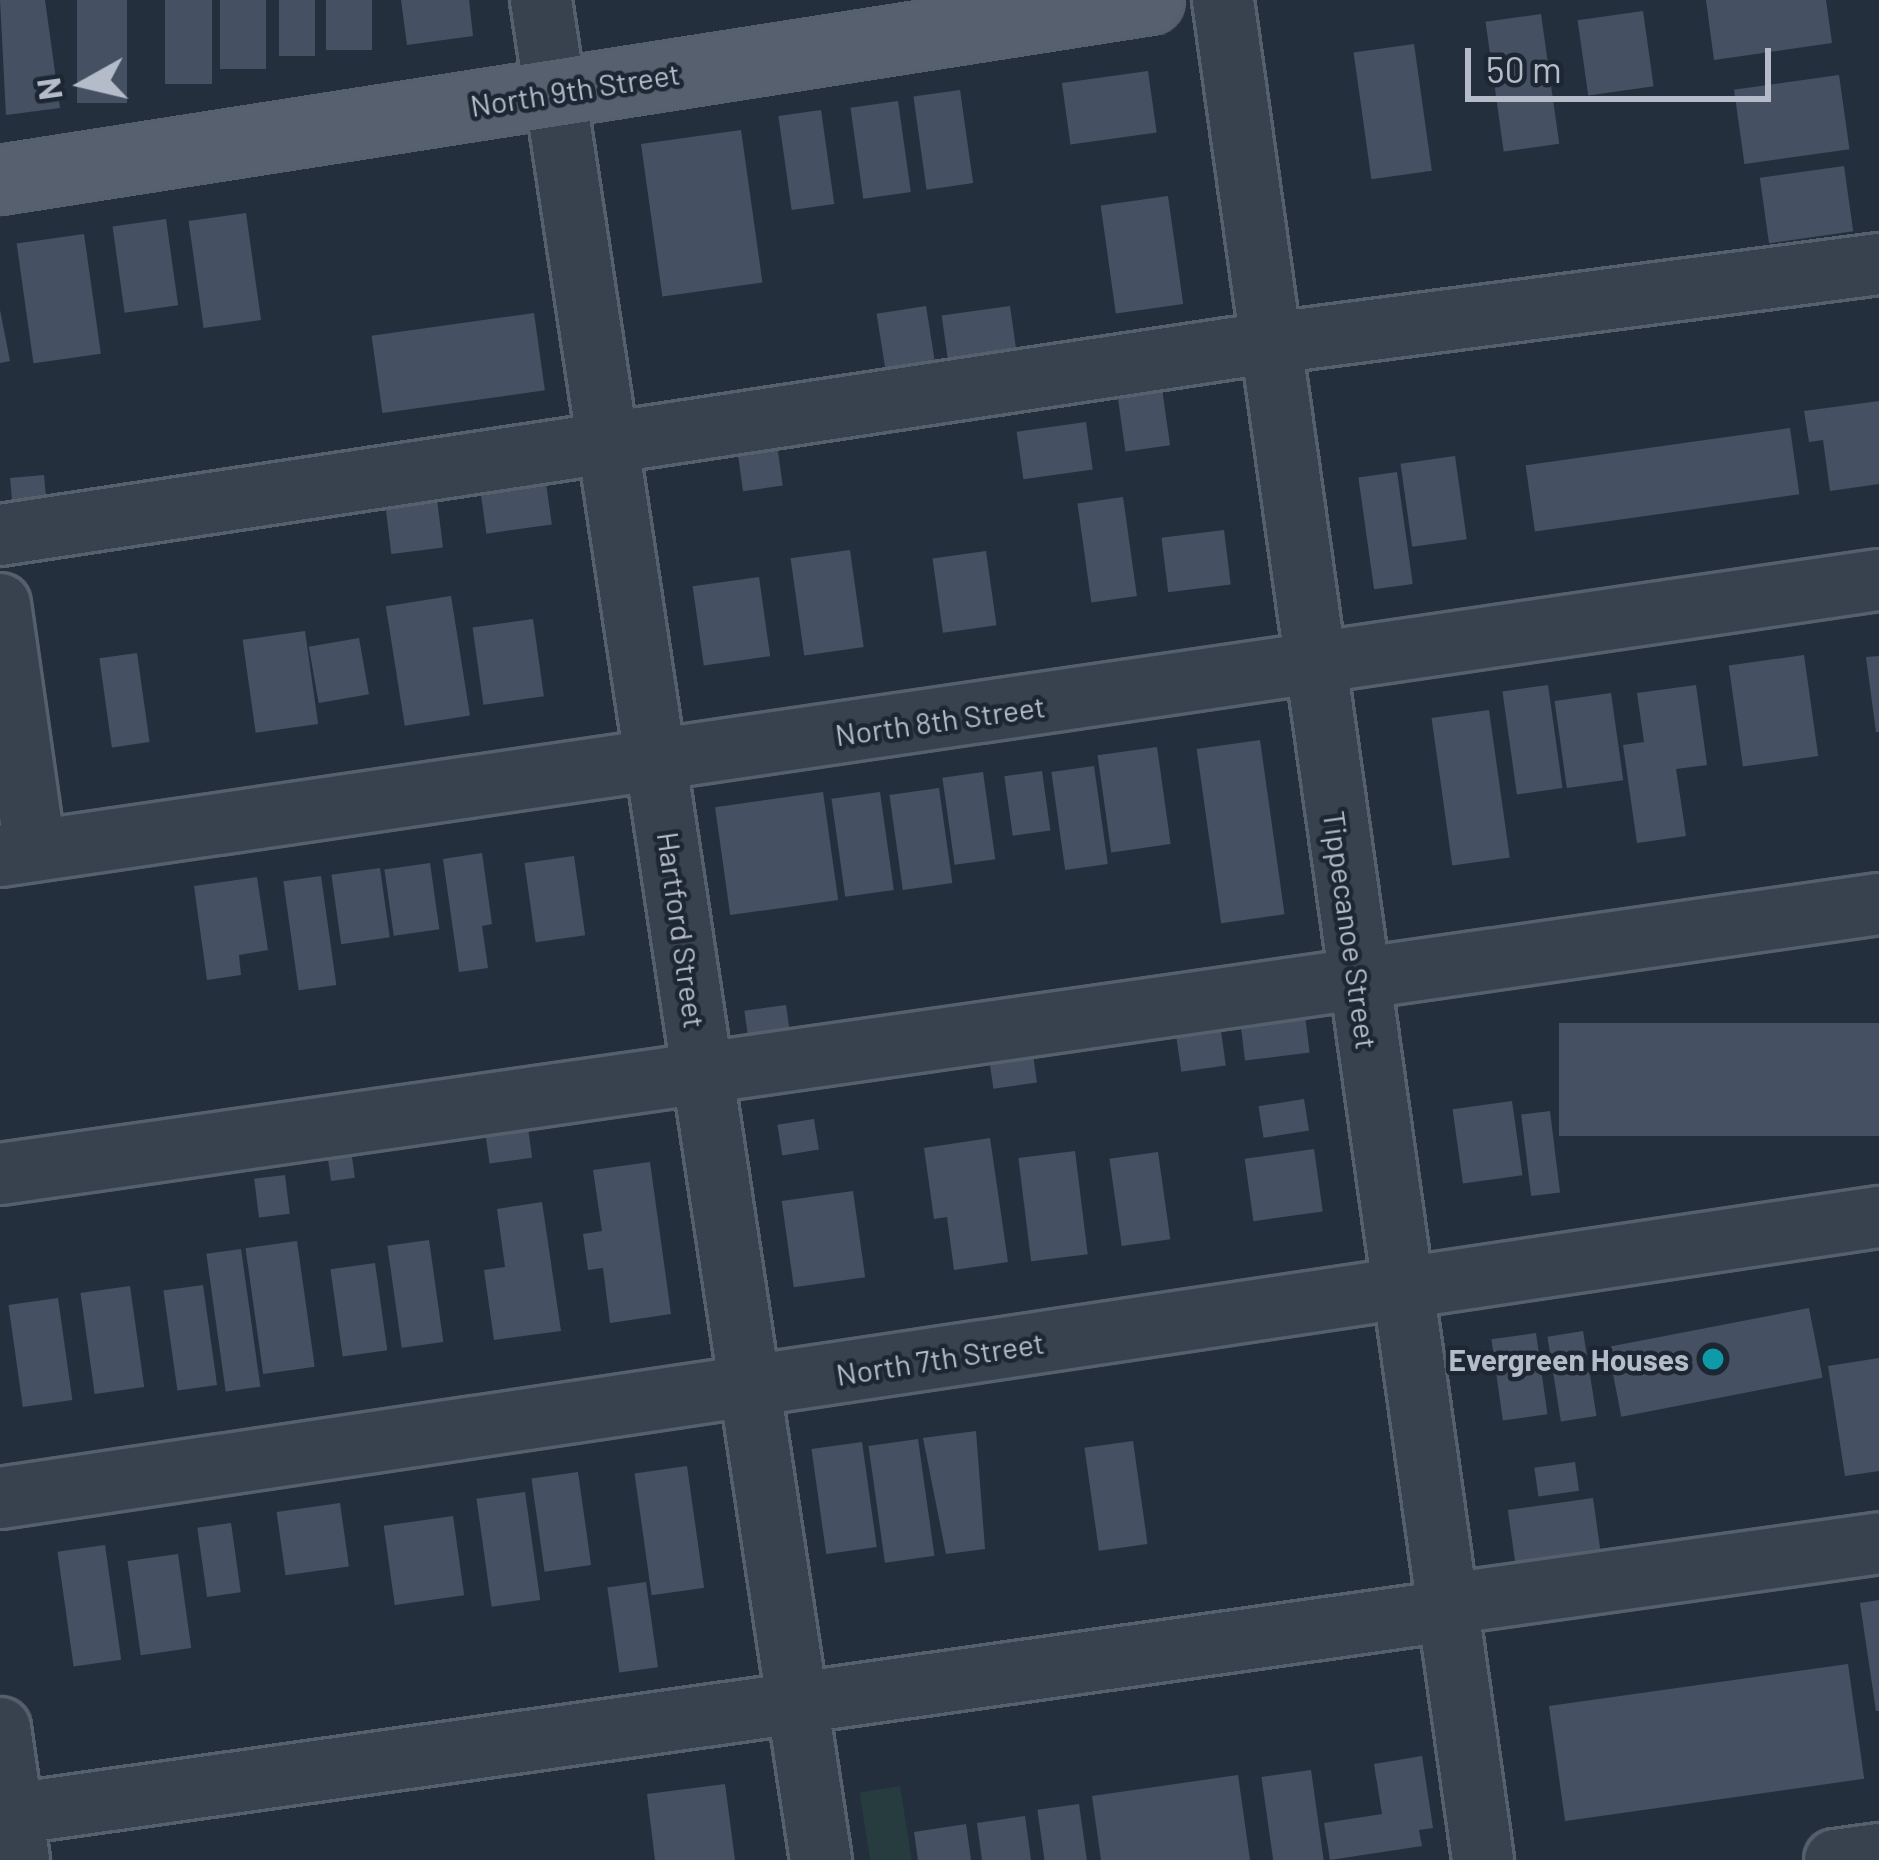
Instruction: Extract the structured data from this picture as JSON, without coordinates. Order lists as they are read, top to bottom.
{
  "streets": {
    "main road": ["North 9th Street"],
    "street": [
      "North 8th Street",
      "Hartford Street",
      "Tippecanoe Street",
      "North 7th Street"
    ]
  },
  "crossings": [
    ["North 9th Street", "Hartford Street"],
    ["North 8th Street", "Hartford Street"],
    ["North 8th Street", "Tippecanoe Street"],
    ["Hartford Street", "North 7th Street"],
    ["Tippecanoe Street", "North 7th Street"]
  ],
  "places": ["Evergreen Houses"],
  "scale_bar": "50 m",
  "north": "left"
}
